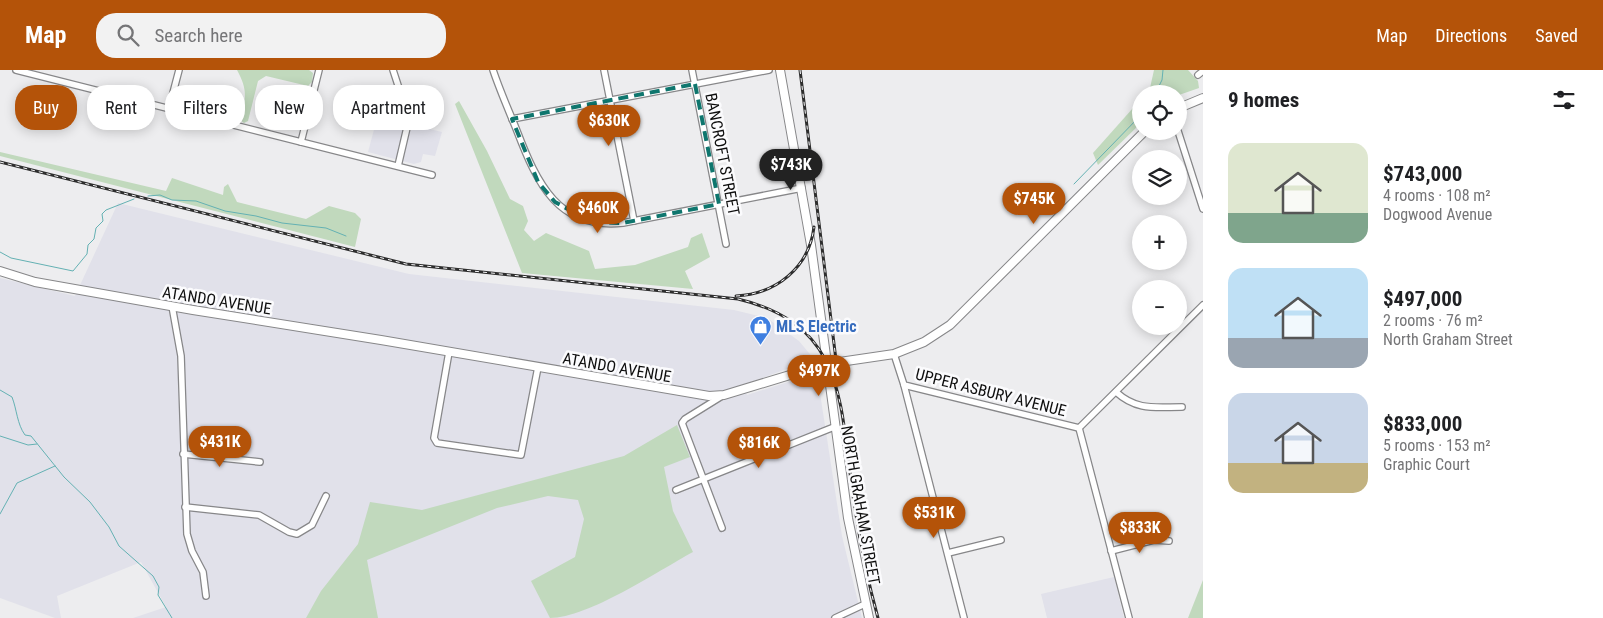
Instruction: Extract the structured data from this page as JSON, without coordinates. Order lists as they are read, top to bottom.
{
  "streets": {
    "main road": ["ATANDO AVENUE", "NORTH GRAHAM STREET"],
    "street": ["BANCROFT STREET", "UPPER ASBURY AVENUE"]
  },
  "crossings": [
    ["ATANDO AVENUE", "UPPER ASBURY AVENUE"],
    ["ATANDO AVENUE", "NORTH GRAHAM STREET"]
  ],
  "places": {
    "shop": ["MLS Electric"]
  },
  "page": {
    "header": "Map",
    "search": "Search here",
    "nav": ["Map", "Directions", "Saved"],
    "heading": "9 homes",
    "map_buttons": ["+", "−"],
    "chip": [
      "Buy",
      "Rent",
      "Filters",
      "New",
      "Apartment"
    ],
    "price": [
      "$630K",
      "$743K",
      "$745K",
      "$460K",
      "$497K",
      "$431K",
      "$816K",
      "$531K",
      "$833K"
    ],
    "list": [
      {
        "name": "$743,000",
        "note": "4 rooms · 108 m² · Dogwood Avenue"
      },
      {
        "name": "$497,000",
        "note": "2 rooms · 76 m² · North Graham Street"
      },
      {
        "name": "$833,000",
        "note": "5 rooms · 153 m² · Graphic Court"
      }
    ]
  }
}
